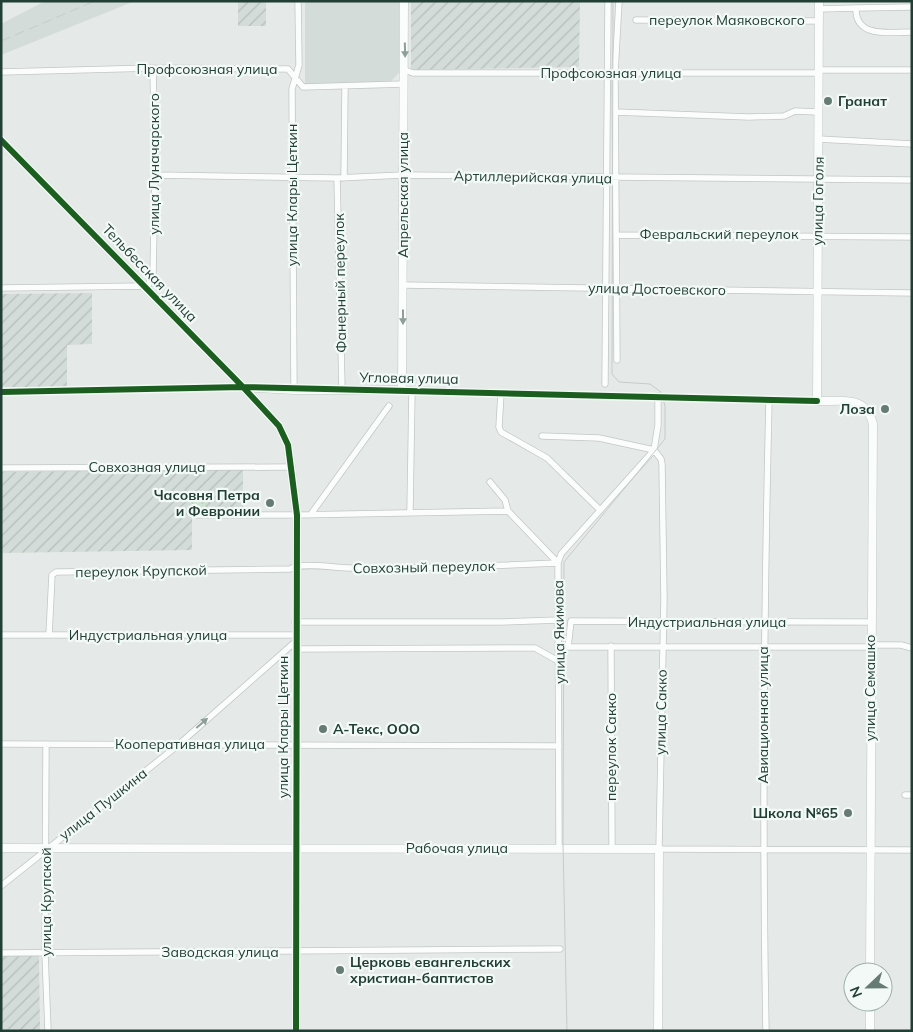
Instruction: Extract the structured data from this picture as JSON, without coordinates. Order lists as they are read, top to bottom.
{
  "streets": {
    "main road": [
      "улица Клары Цеткин",
      "Апрельская улица",
      "улица Гоголя",
      "Тельбесская улица",
      "Угловая улица",
      "улица Семашко",
      "улица Сакко",
      "Рабочая улица"
    ],
    "street": [
      "переулок Маяковского",
      "Профсоюзная улица",
      "улица Луначарского",
      "Артиллерийская улица",
      "Февральский переулок",
      "Фанерный переулок",
      "улица Достоевского",
      "Совхозная улица",
      "Совхозный переулок",
      "переулок Крупской",
      "Индустриальная улица",
      "улица Якимова",
      "Авиационная улица",
      "Кооперативная улица",
      "переулок Сакко",
      "улица Пушкина",
      "улица Крупской",
      "Заводская улица"
    ]
  },
  "crossings": [
    ["переулок Маяковского", "улица Гоголя"],
    ["Профсоюзная улица", "улица Луначарского"],
    ["Профсоюзная улица", "улица Клары Цеткин"],
    ["Профсоюзная улица", "Апрельская улица"],
    ["Профсоюзная улица", "улица Гоголя"],
    ["улица Луначарского", "Артиллерийская улица"],
    ["улица Луначарского", "Тельбесская улица"],
    ["Артиллерийская улица", "улица Клары Цеткин"],
    ["Артиллерийская улица", "Апрельская улица"],
    ["Артиллерийская улица", "улица Гоголя"],
    ["Артиллерийская улица", "Фанерный переулок"],
    ["улица Клары Цеткин", "Тельбесская улица"],
    ["улица Клары Цеткин", "Угловая улица"],
    ["улица Клары Цеткин", "Совхозная улица"],
    ["улица Клары Цеткин", "Совхозный переулок"],
    ["улица Клары Цеткин", "переулок Крупской"],
    ["улица Клары Цеткин", "Индустриальная улица"],
    ["улица Клары Цеткин", "Кооперативная улица"],
    ["улица Клары Цеткин", "улица Пушкина"],
    ["улица Клары Цеткин", "Рабочая улица"],
    ["улица Клары Цеткин", "Заводская улица"],
    ["Апрельская улица", "улица Достоевского"],
    ["Апрельская улица", "Угловая улица"],
    ["улица Гоголя", "Февральский переулок"],
    ["улица Гоголя", "улица Достоевского"],
    ["улица Гоголя", "Угловая улица"],
    ["Тельбесская улица", "Угловая улица"],
    ["Фанерный переулок", "Угловая улица"],
    ["Угловая улица", "улица Семашко"],
    ["Угловая улица", "улица Сакко"],
    ["Угловая улица", "Авиационная улица"],
    ["Совхозный переулок", "переулок Крупской"],
    ["Совхозный переулок", "улица Якимова"],
    ["переулок Крупской", "Индустриальная улица"],
    ["Индустриальная улица", "улица Якимова"],
    ["Индустриальная улица", "улица Семашко"],
    ["Индустриальная улица", "улица Сакко"],
    ["Индустриальная улица", "Авиационная улица"],
    ["Индустриальная улица", "переулок Сакко"],
    ["Индустриальная улица", "улица Пушкина"],
    ["улица Якимова", "улица Сакко"],
    ["улица Якимова", "Кооперативная улица"],
    ["улица Якимова", "Рабочая улица"],
    ["улица Семашко", "Рабочая улица"],
    ["улица Сакко", "Рабочая улица"],
    ["Авиационная улица", "Рабочая улица"],
    ["Кооперативная улица", "улица Пушкина"],
    ["Кооперативная улица", "улица Крупской"],
    ["переулок Сакко", "Рабочая улица"],
    ["улица Пушкина", "Рабочая улица"],
    ["улица Пушкина", "улица Крупской"],
    ["Рабочая улица", "улица Крупской"],
    ["улица Крупской", "Заводская улица"]
  ],
  "one_way": ["Апрельская улица", "улица Пушкина"],
  "places": [
    "Гранат",
    "Лоза",
    "Часовня Петра и Февронии",
    "А-Текс, ООО",
    "Школа №65",
    "Церковь евангельских христиан-баптистов"
  ],
  "north": "left"
}
